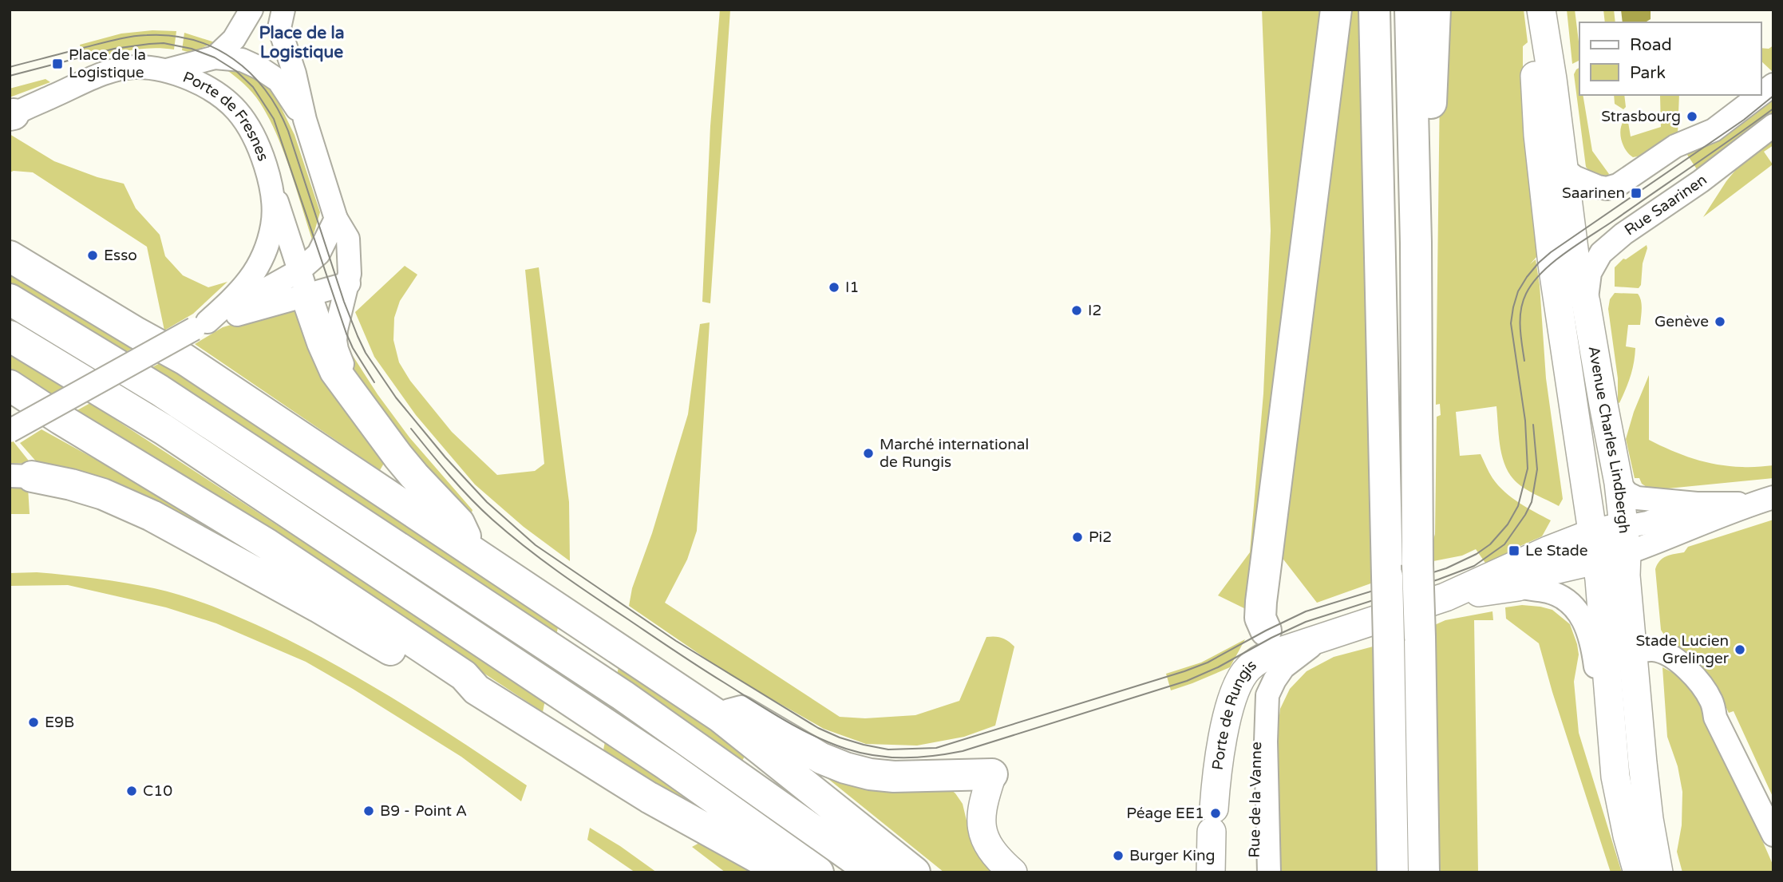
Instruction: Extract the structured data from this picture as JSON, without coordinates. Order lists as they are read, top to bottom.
{
  "streets": {
    "main road": ["Avenue Charles Lindbergh", "Porte de Rungis"],
    "street": ["Porte de Fresnes", "Rue Saarinen", "Rue de la Vanne"]
  },
  "crossings": [
    ["Rue Saarinen", "Avenue Charles Lindbergh"],
    ["Porte de Rungis", "Rue de la Vanne"]
  ],
  "districts": ["Place de la Logistique"],
  "places": {
    "transit": ["Place de la Logistique", "Saarinen", "Le Stade"],
    "other": [
      "Strasbourg",
      "Esso",
      "I1",
      "I2",
      "Genève",
      "Marché international de Rungis",
      "Pi2",
      "Stade Lucien Grelinger",
      "E9B",
      "C10",
      "B9 - Point A",
      "Péage EE1",
      "Burger King"
    ]
  },
  "legend": ["Road", "Park"]
}
